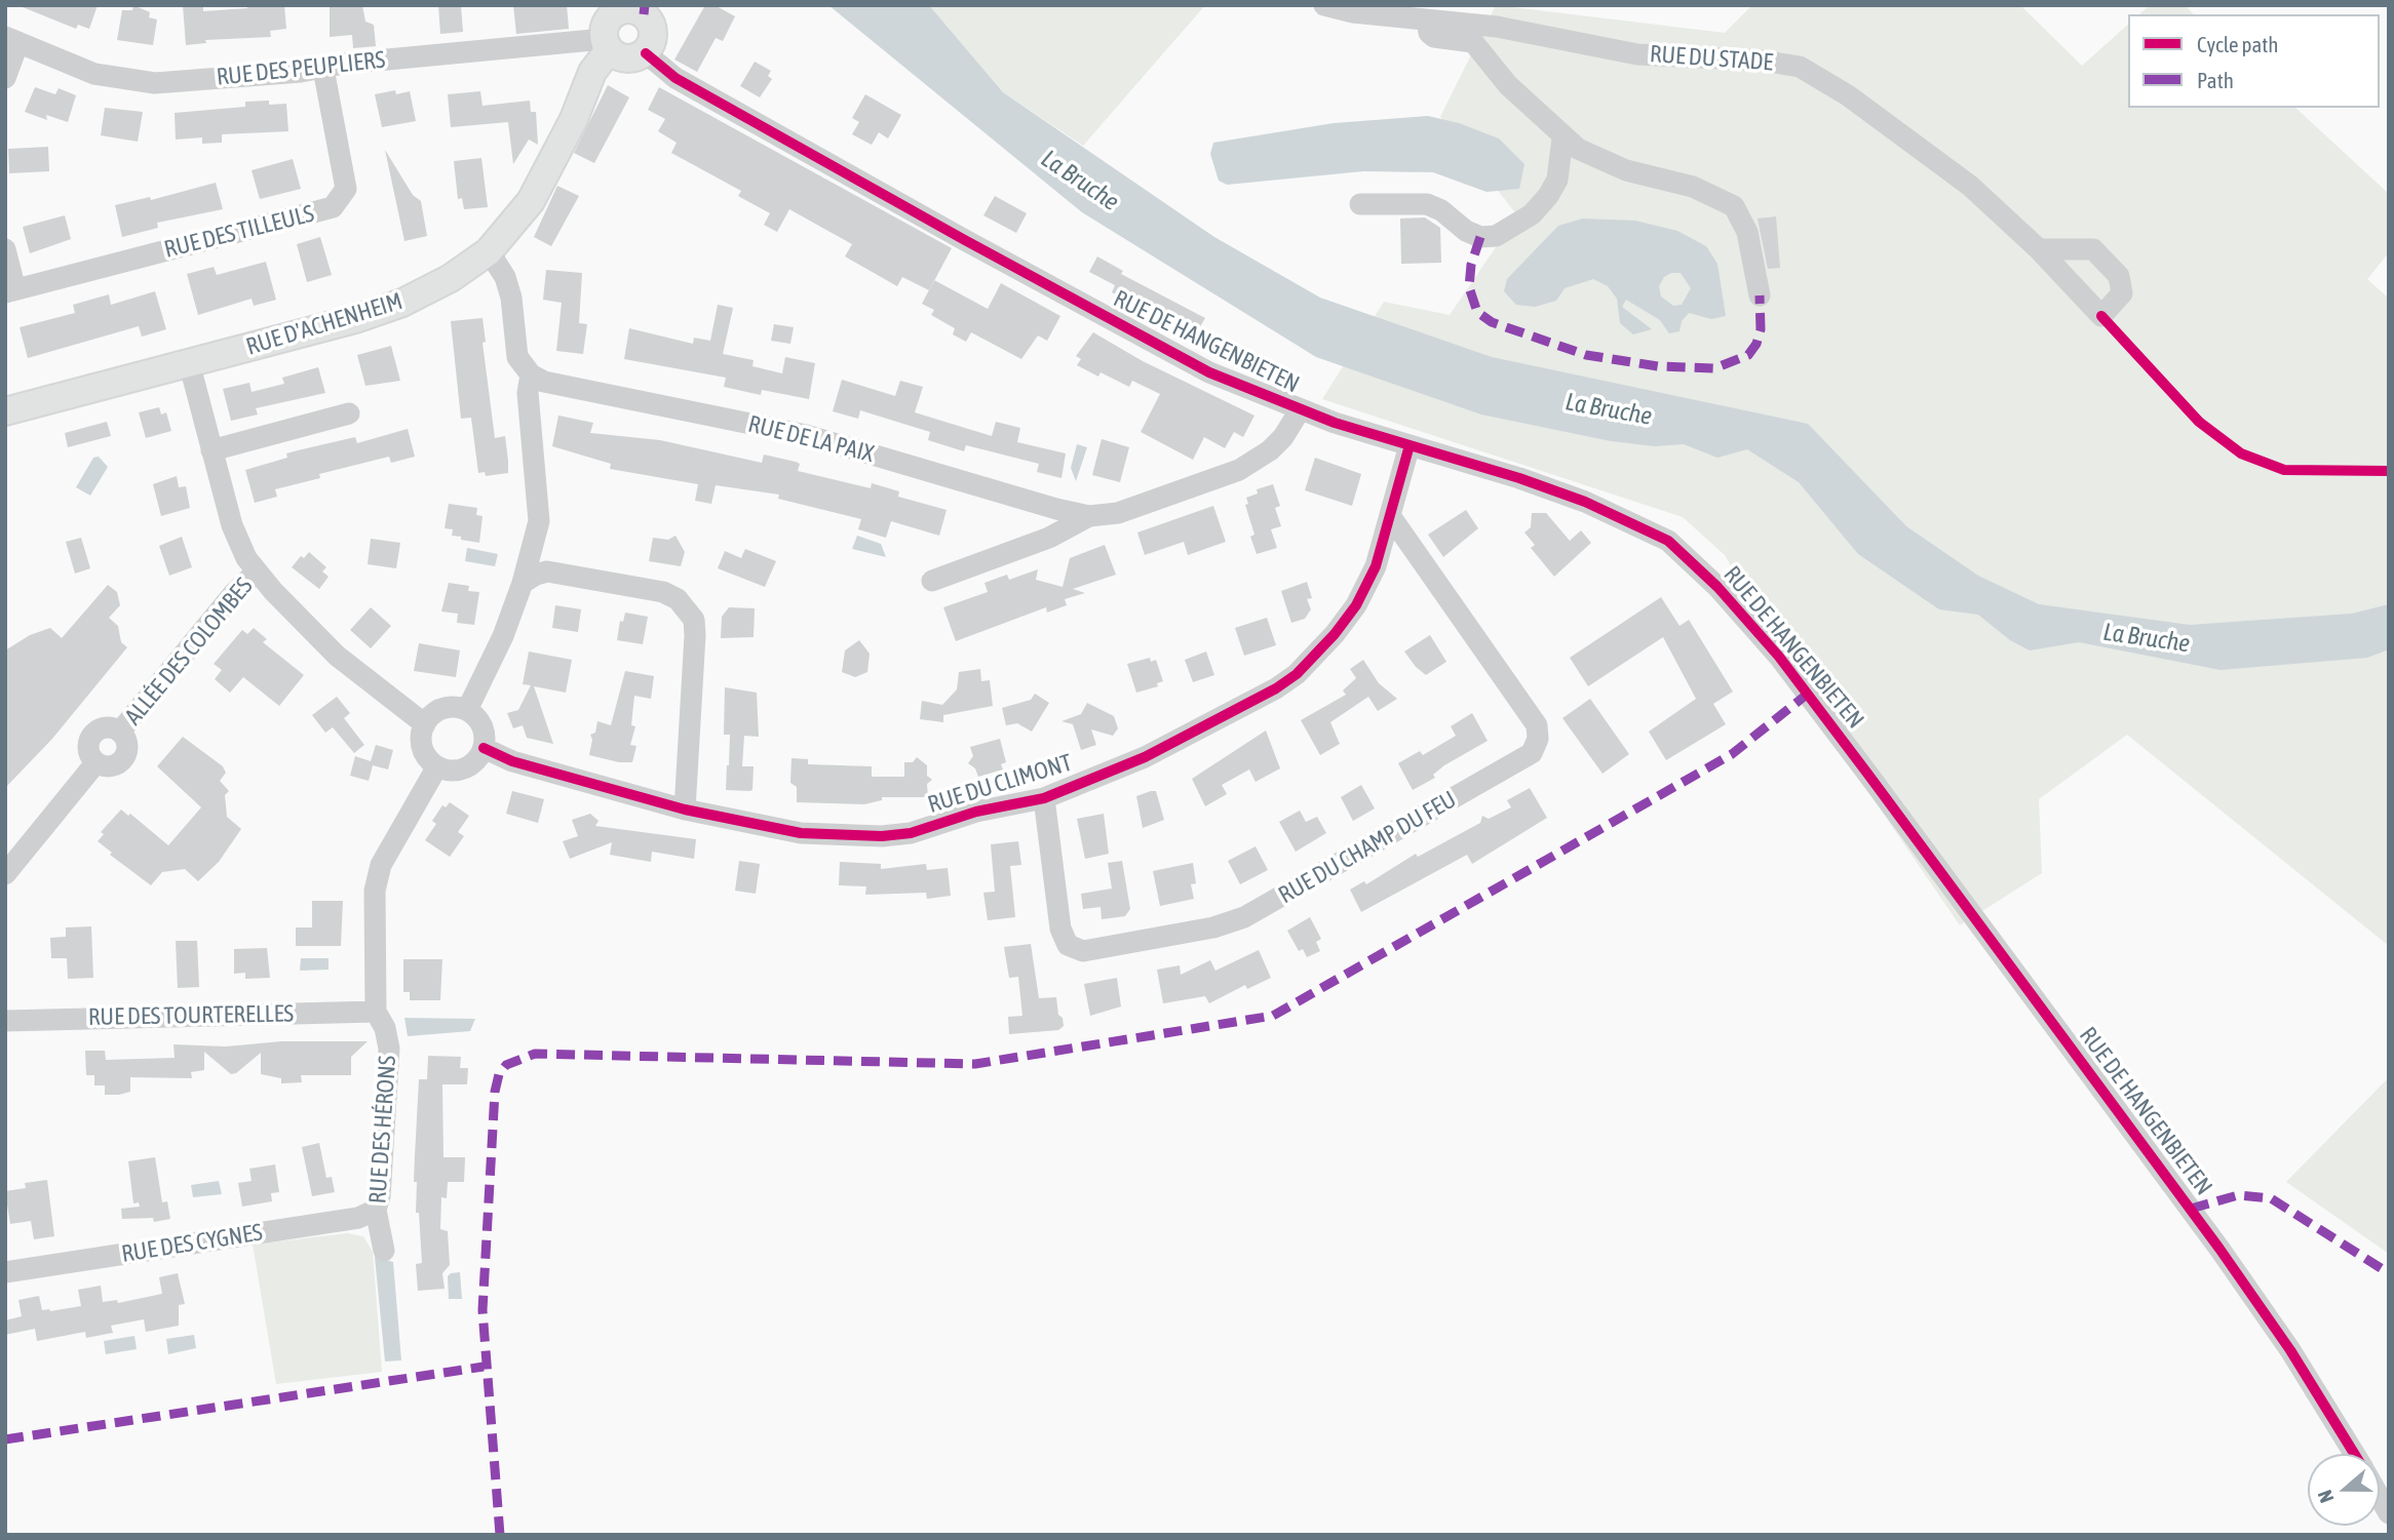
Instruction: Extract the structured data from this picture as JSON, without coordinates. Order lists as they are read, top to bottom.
{
  "streets": {
    "main road": ["RUE D'ACHENHEIM"],
    "street": [
      "RUE DU STADE",
      "RUE DES PEUPLIERS",
      "RUE DES TILLEULS",
      "RUE DE HANGENBIETEN",
      "RUE DE LA PAIX",
      "ALLÉE DES COLOMBES",
      "RUE DU CLIMONT",
      "RUE DU CHAMP DU FEU",
      "RUE DES TOURTERELLES",
      "RUE DES HÉRONS",
      "RUE DES CYGNES"
    ]
  },
  "crossings": [
    ["RUE DES PEUPLIERS", "RUE DES TILLEULS"],
    ["RUE DES PEUPLIERS", "RUE D'ACHENHEIM"],
    ["RUE DES PEUPLIERS", "RUE DE HANGENBIETEN"],
    ["RUE D'ACHENHEIM", "RUE DE HANGENBIETEN"],
    ["RUE DE HANGENBIETEN", "RUE DE LA PAIX"],
    ["RUE DE HANGENBIETEN", "RUE DU CLIMONT"],
    ["RUE DU CLIMONT", "RUE DU CHAMP DU FEU"],
    ["RUE DU CLIMONT", "RUE DES HÉRONS"],
    ["RUE DES TOURTERELLES", "RUE DES HÉRONS"],
    ["RUE DES HÉRONS", "RUE DES CYGNES"]
  ],
  "water": ["La Bruche"],
  "legend": ["Cycle path", "Path"],
  "north": "left"
}
